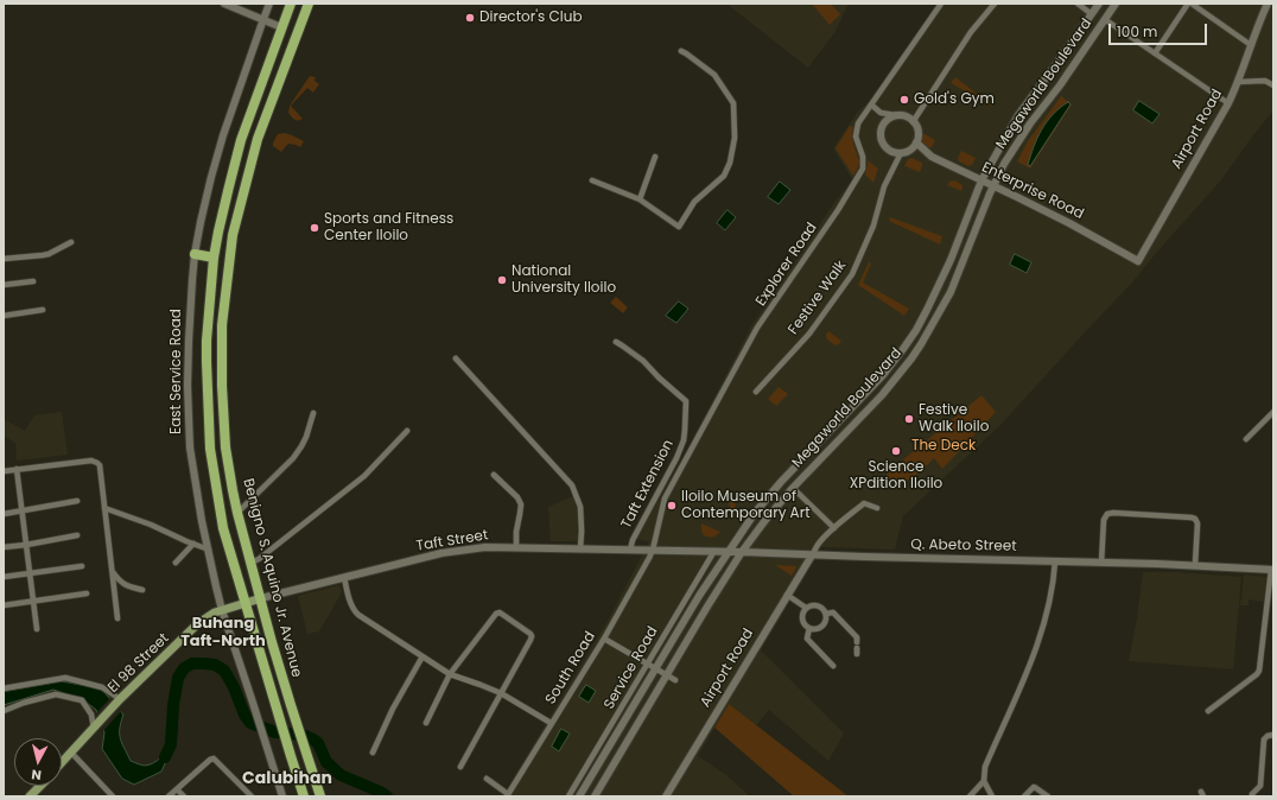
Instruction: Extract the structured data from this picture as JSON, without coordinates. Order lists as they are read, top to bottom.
{
  "streets": {
    "highway": ["Benigno S. Aquino Jr. Avenue"],
    "main road": [
      "Megaworld Boulevard",
      "Airport Road",
      "Enterprise Road",
      "East Service Road",
      "Taft Street",
      "Q. Abeto Street",
      "El 98 Street"
    ],
    "street": [
      "Explorer Road",
      "Festive Walk",
      "Taft Extension",
      "South Road",
      "Service Road"
    ]
  },
  "crossings": [
    ["Megaworld Boulevard", "Enterprise Road"],
    ["Megaworld Boulevard", "Q. Abeto Street"],
    ["Airport Road", "Enterprise Road"],
    ["Airport Road", "Q. Abeto Street"],
    ["Enterprise Road", "Festive Walk"],
    ["Explorer Road", "Taft Street"],
    ["Explorer Road", "Q. Abeto Street"],
    ["Explorer Road", "South Road"],
    ["East Service Road", "El 98 Street"],
    ["Taft Extension", "Taft Street"],
    ["Taft Street", "Q. Abeto Street"],
    ["Taft Street", "Benigno S. Aquino Jr. Avenue"],
    ["Taft Street", "El 98 Street"],
    ["Taft Street", "South Road"],
    ["Q. Abeto Street", "South Road"],
    ["Q. Abeto Street", "Service Road"],
    ["Benigno S. Aquino Jr. Avenue", "El 98 Street"]
  ],
  "districts": ["Buhang Taft-North", "Calubihan"],
  "parks": ["The Deck"],
  "places": [
    "Director's Club",
    "Gold's Gym",
    "Sports and Fitness Center Iloilo",
    "National University Iloilo",
    "Festive Walk Iloilo",
    "Science XPdition Iloilo",
    "Iloilo Museum of Contemporary Art"
  ],
  "scale_bar": "100 m",
  "north": "bottom"
}
